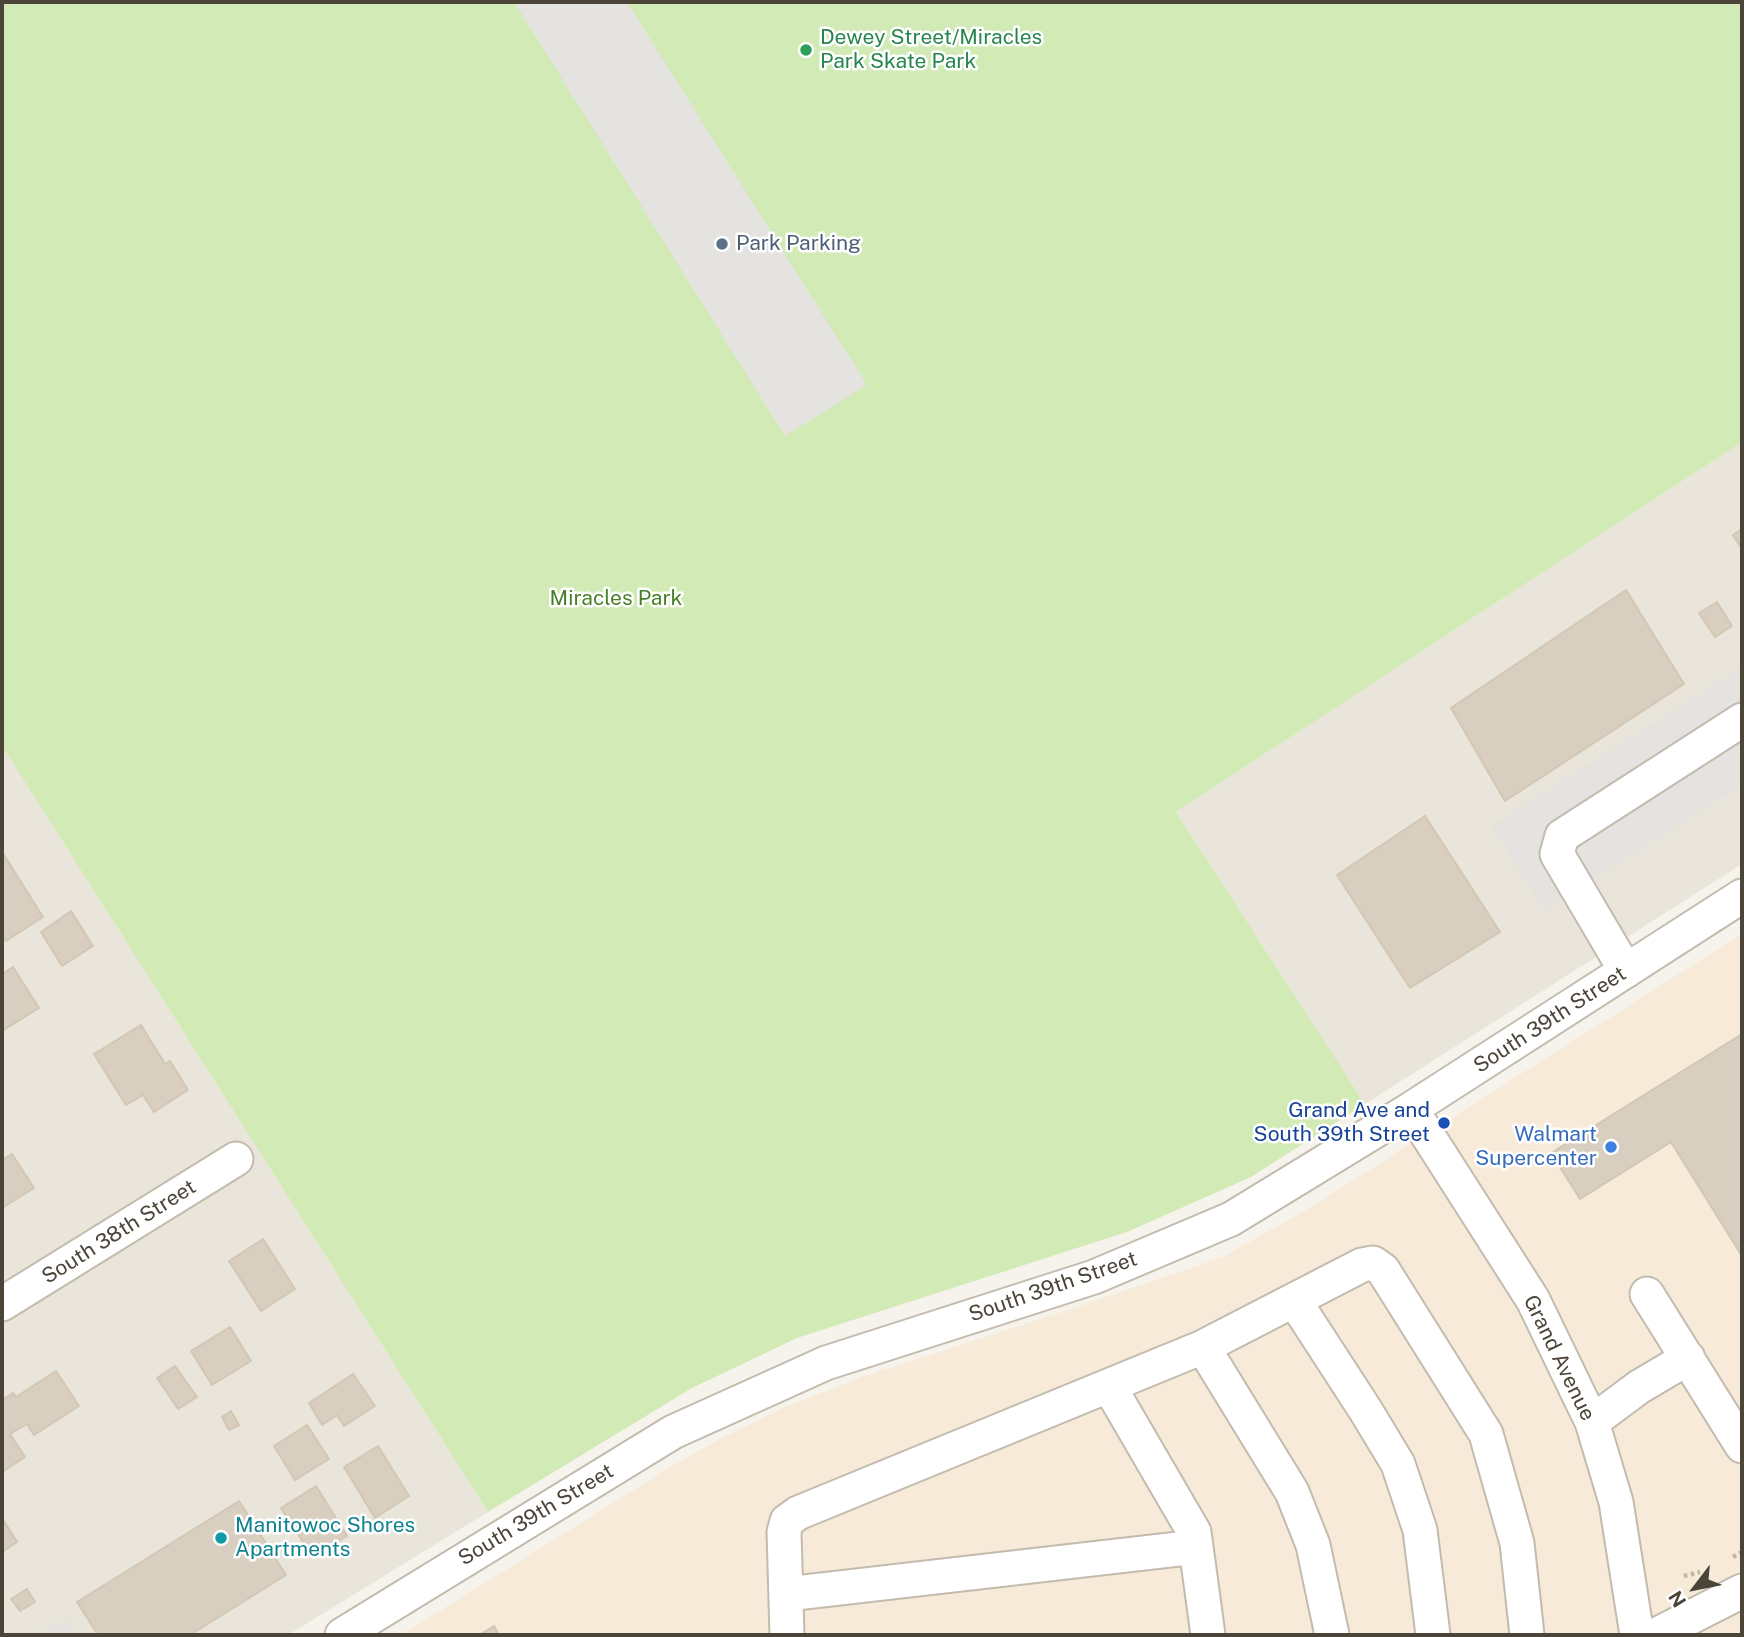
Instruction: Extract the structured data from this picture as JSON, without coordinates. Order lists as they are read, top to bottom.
{
  "streets": {
    "street": ["South 39th Street", "South 38th Street", "Grand Avenue"]
  },
  "crossings": [
    ["South 39th Street", "Grand Avenue"]
  ],
  "parks": ["Miracles Park"],
  "places": [
    "Dewey Street/Miracles Park Skate Park",
    "Park Parking",
    "Grand Ave and South 39th Street",
    "Walmart Supercenter",
    "Manitowoc Shores Apartments"
  ],
  "north": "bottom left"
}
